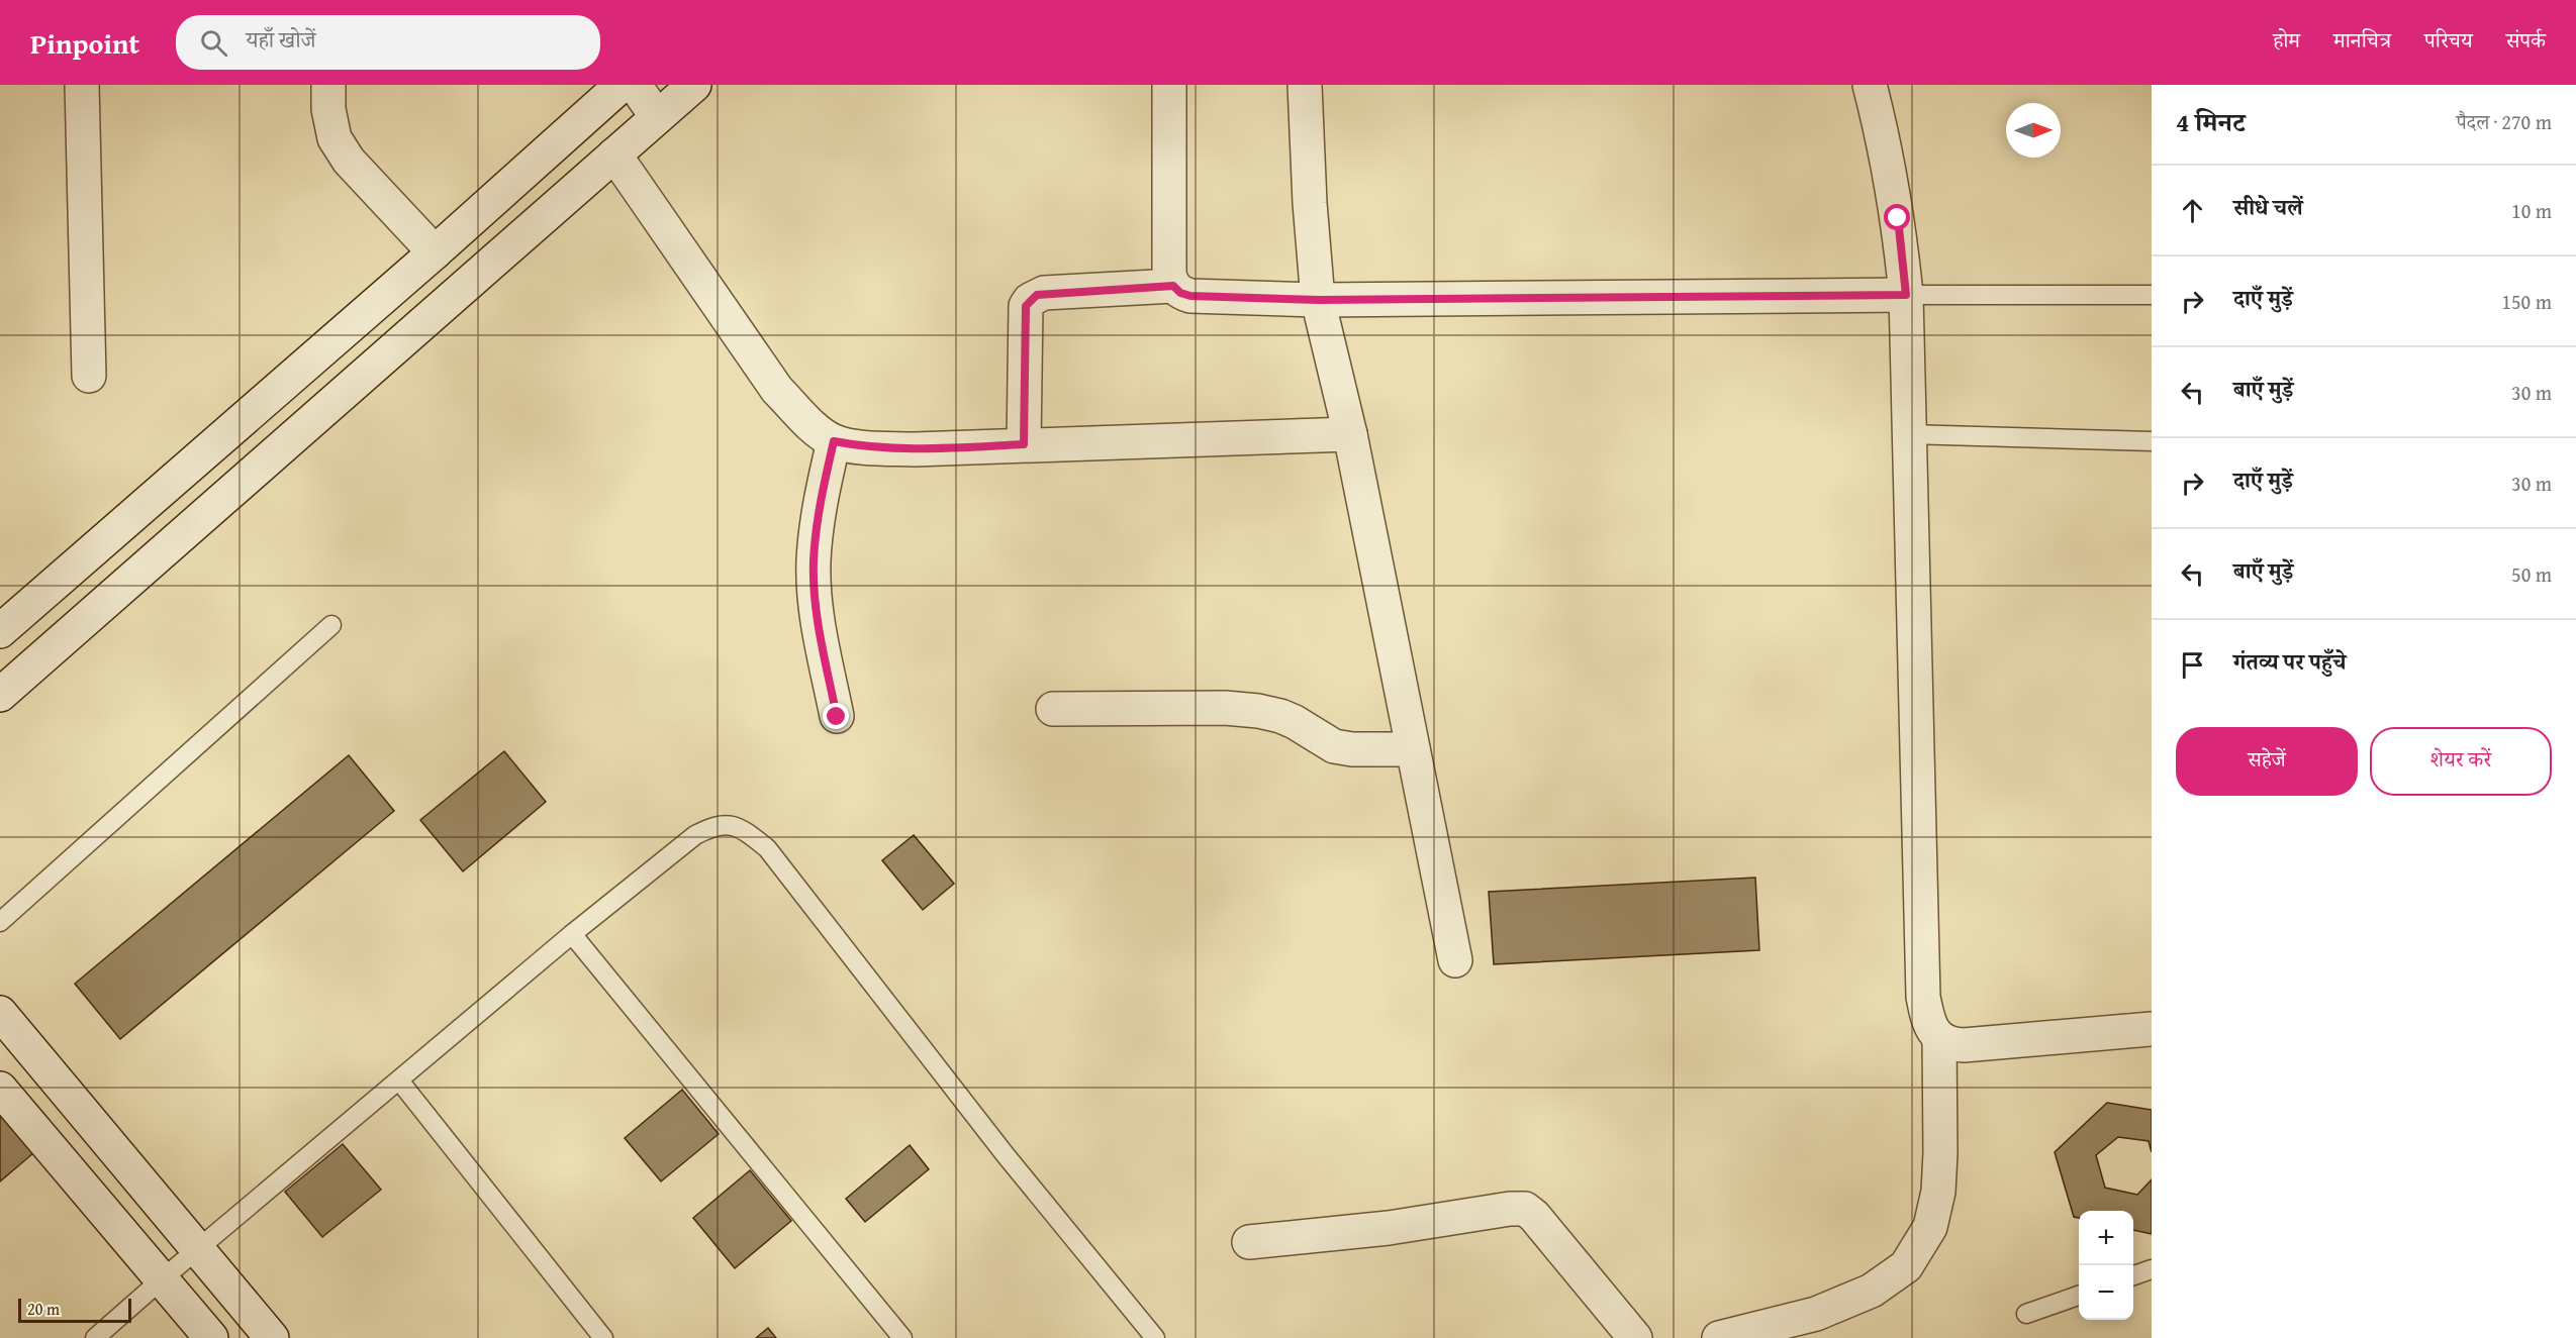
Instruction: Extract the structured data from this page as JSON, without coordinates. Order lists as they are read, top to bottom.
{
  "scale_bar": "20 m",
  "north": "right",
  "page": {
    "header": "Pinpoint",
    "search": "यहाँ खोजें",
    "nav": [
      "होम",
      "मानचित्र",
      "परिचय",
      "संपर्क"
    ],
    "heading": ["4 मिनट", "पैदल · 270 m"],
    "list": [
      ["सीधे चलें", "10 m"],
      ["दाएँ मुड़ें", "150 m"],
      ["बाएँ मुड़ें", "30 m"],
      ["दाएँ मुड़ें", "30 m"],
      ["बाएँ मुड़ें", "50 m"],
      "गंतव्य पर पहुँचे"
    ],
    "buttons": ["सहेजें", "शेयर करें"],
    "map_buttons": ["+", "−"],
    "scale": "20 m"
  }
}
